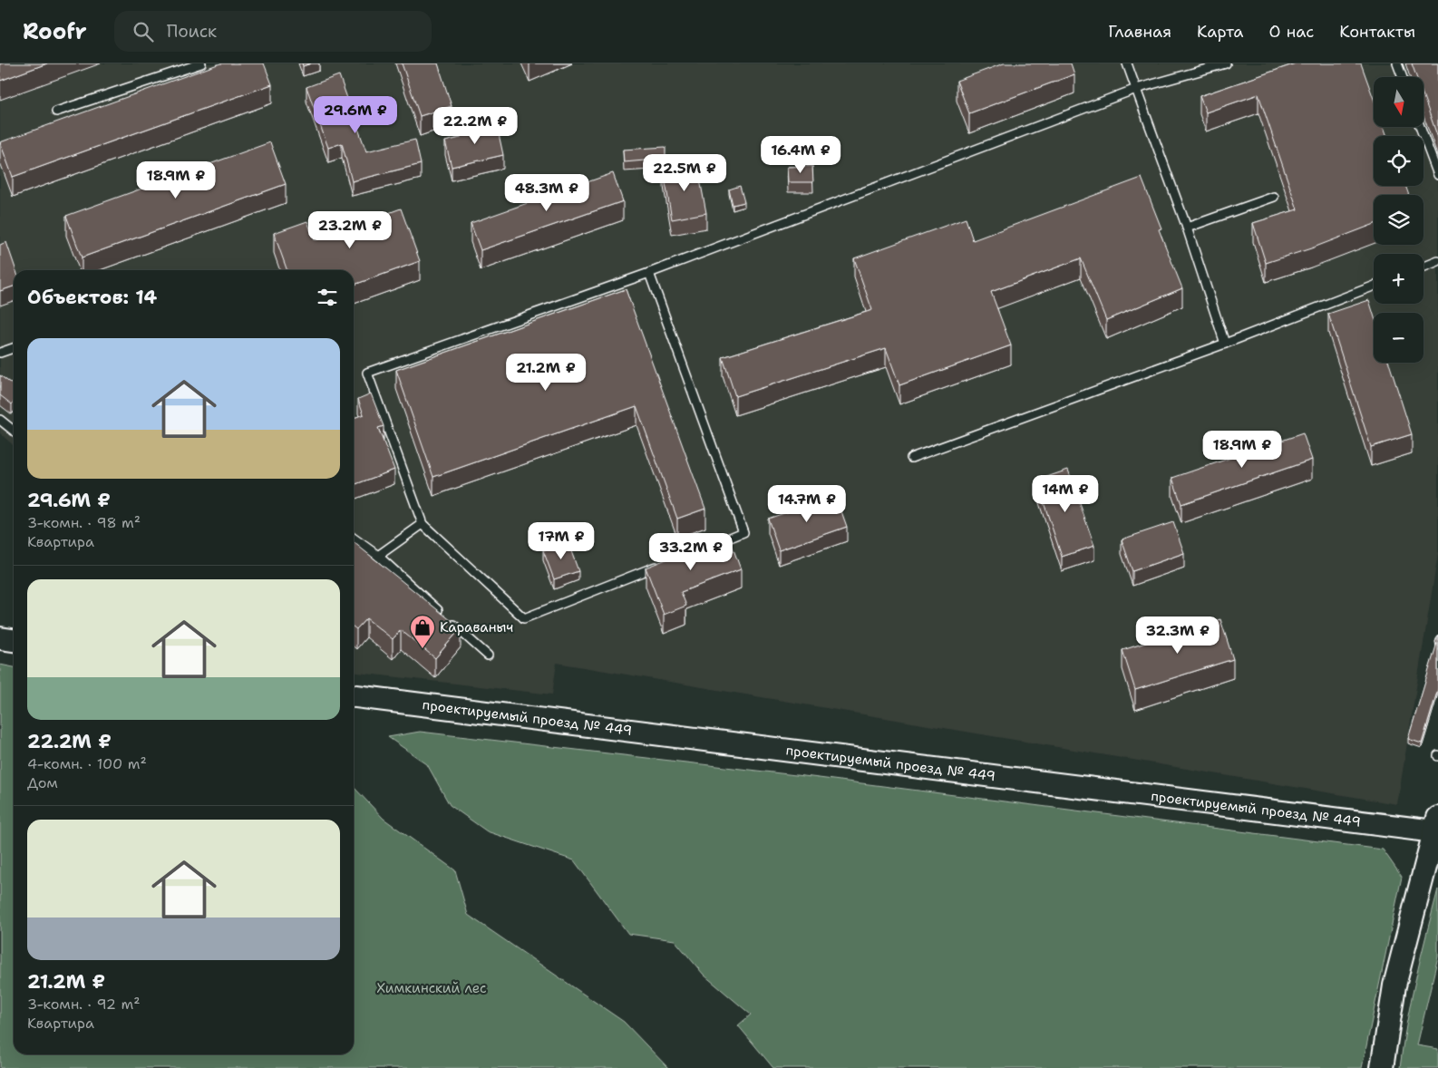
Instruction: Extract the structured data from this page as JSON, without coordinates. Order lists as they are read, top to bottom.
{
  "streets": {
    "street": ["проектируемый проезд № 449"]
  },
  "parks": ["Химкинский лес"],
  "places": {
    "shop": ["Караваныч"]
  },
  "north": "bottom",
  "page": {
    "header": "Roofr",
    "search": "Поиск",
    "nav": [
      "Главная",
      "Карта",
      "О нас",
      "Контакты"
    ],
    "map_buttons": ["+", "−"],
    "price": [
      "29.6M ₽",
      "22.2M ₽",
      "16.4M ₽",
      "22.5M ₽",
      "18.9M ₽",
      "48.3M ₽",
      "23.2M ₽",
      "21.2M ₽",
      "18.9M ₽",
      "14M ₽",
      "14.7M ₽",
      "17M ₽",
      "33.2M ₽",
      "32.3M ₽"
    ],
    "heading": "Объектов: 14",
    "list": [
      {
        "name": "29.6M ₽",
        "note": "3-комн. · 98 m² · Квартира"
      },
      {
        "name": "22.2M ₽",
        "note": "4-комн. · 100 m² · Дом"
      },
      {
        "name": "21.2M ₽",
        "note": "3-комн. · 92 m² · Квартира"
      }
    ]
  }
}
